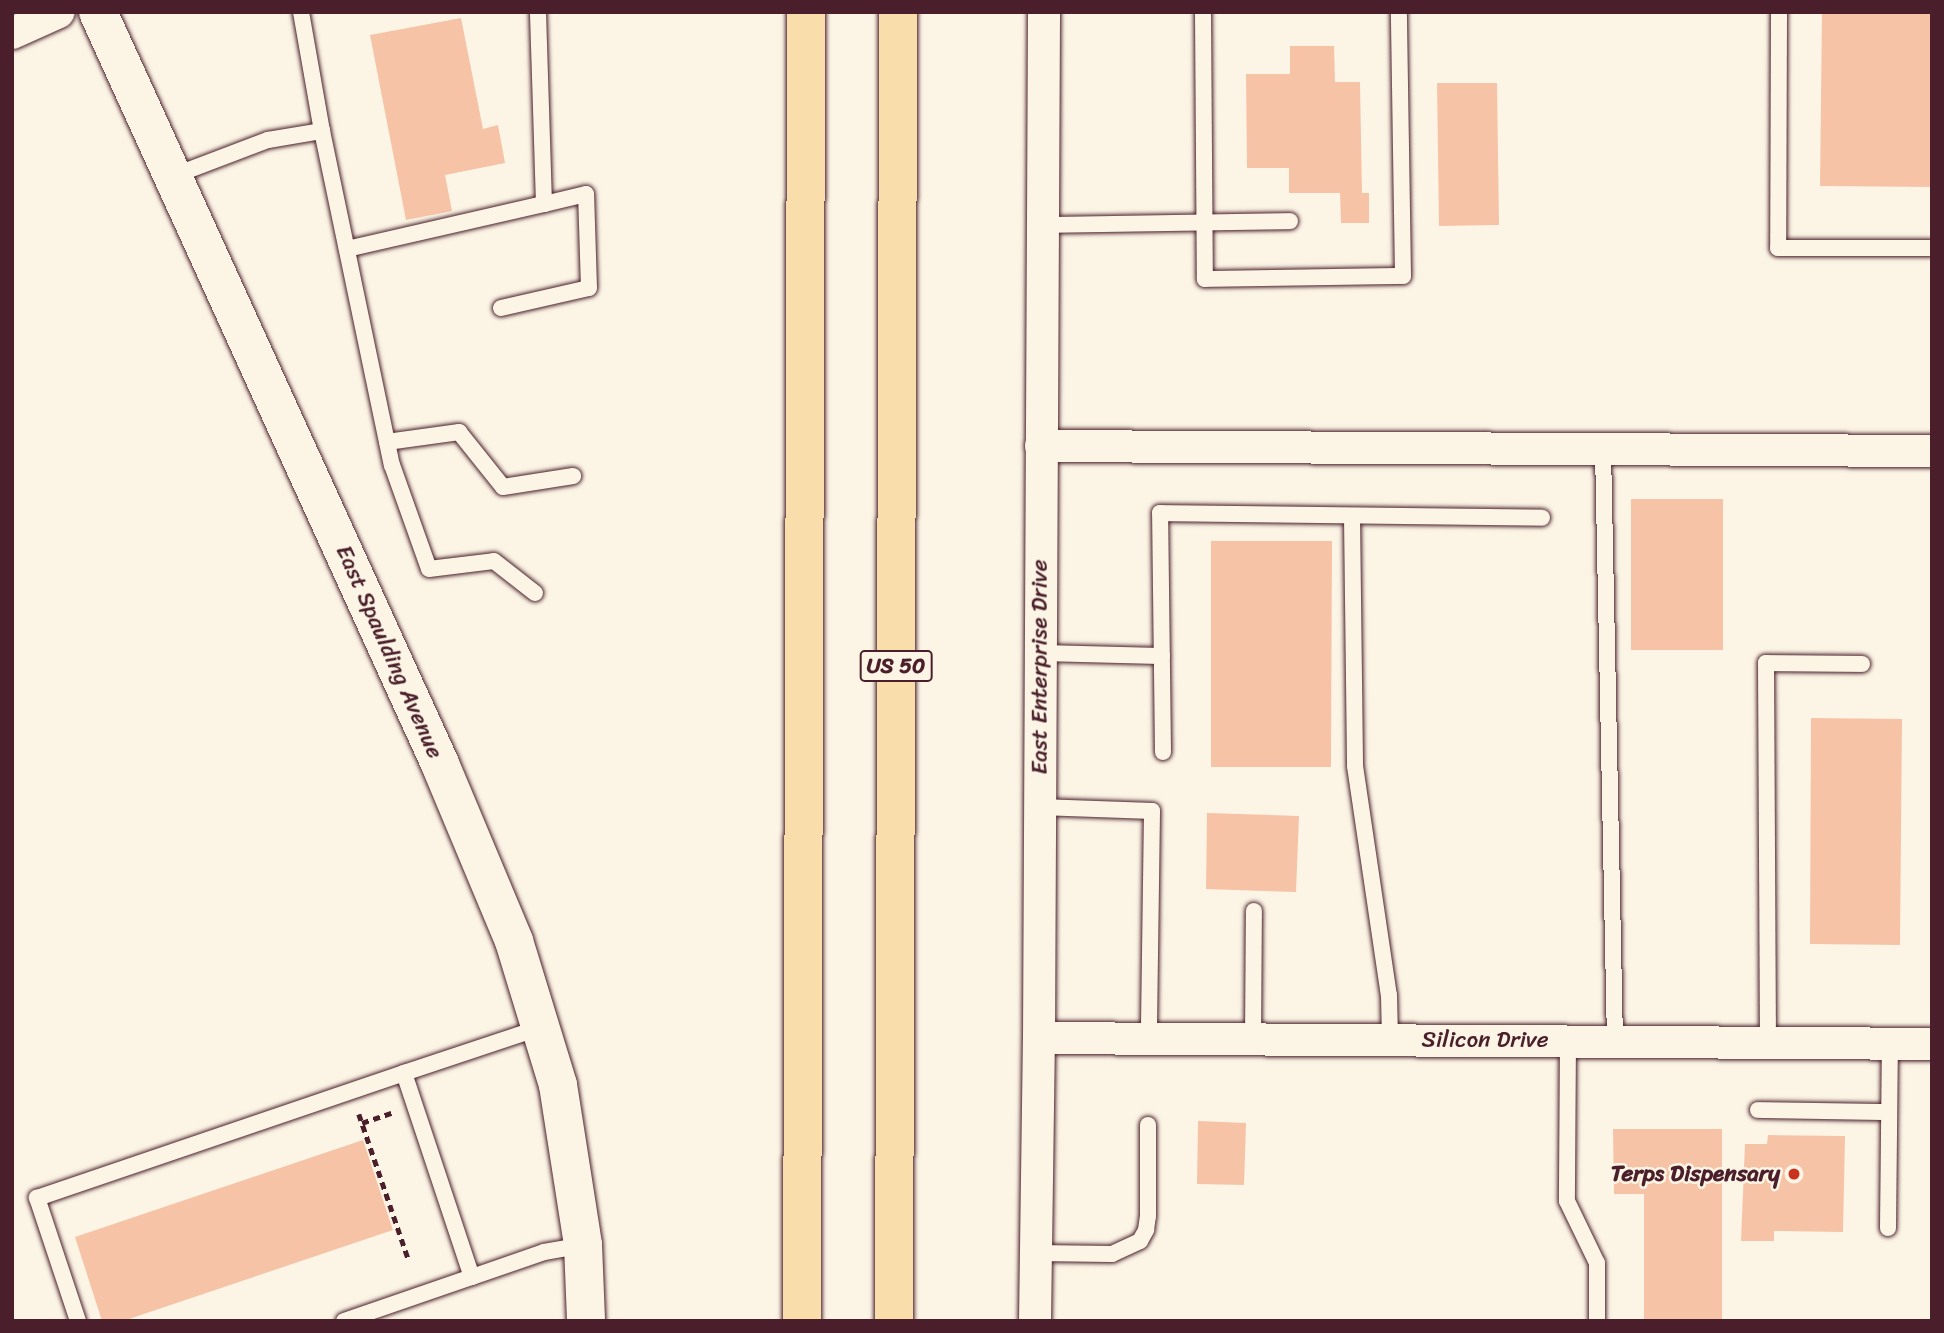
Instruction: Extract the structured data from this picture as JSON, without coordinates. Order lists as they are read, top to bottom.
{
  "streets": {
    "highway": ["US 50"],
    "street": ["East Spaulding Avenue", "East Enterprise Drive", "Silicon Drive"]
  },
  "crossings": [
    ["East Enterprise Drive", "Silicon Drive"]
  ],
  "places": ["Terps Dispensary"]
}
